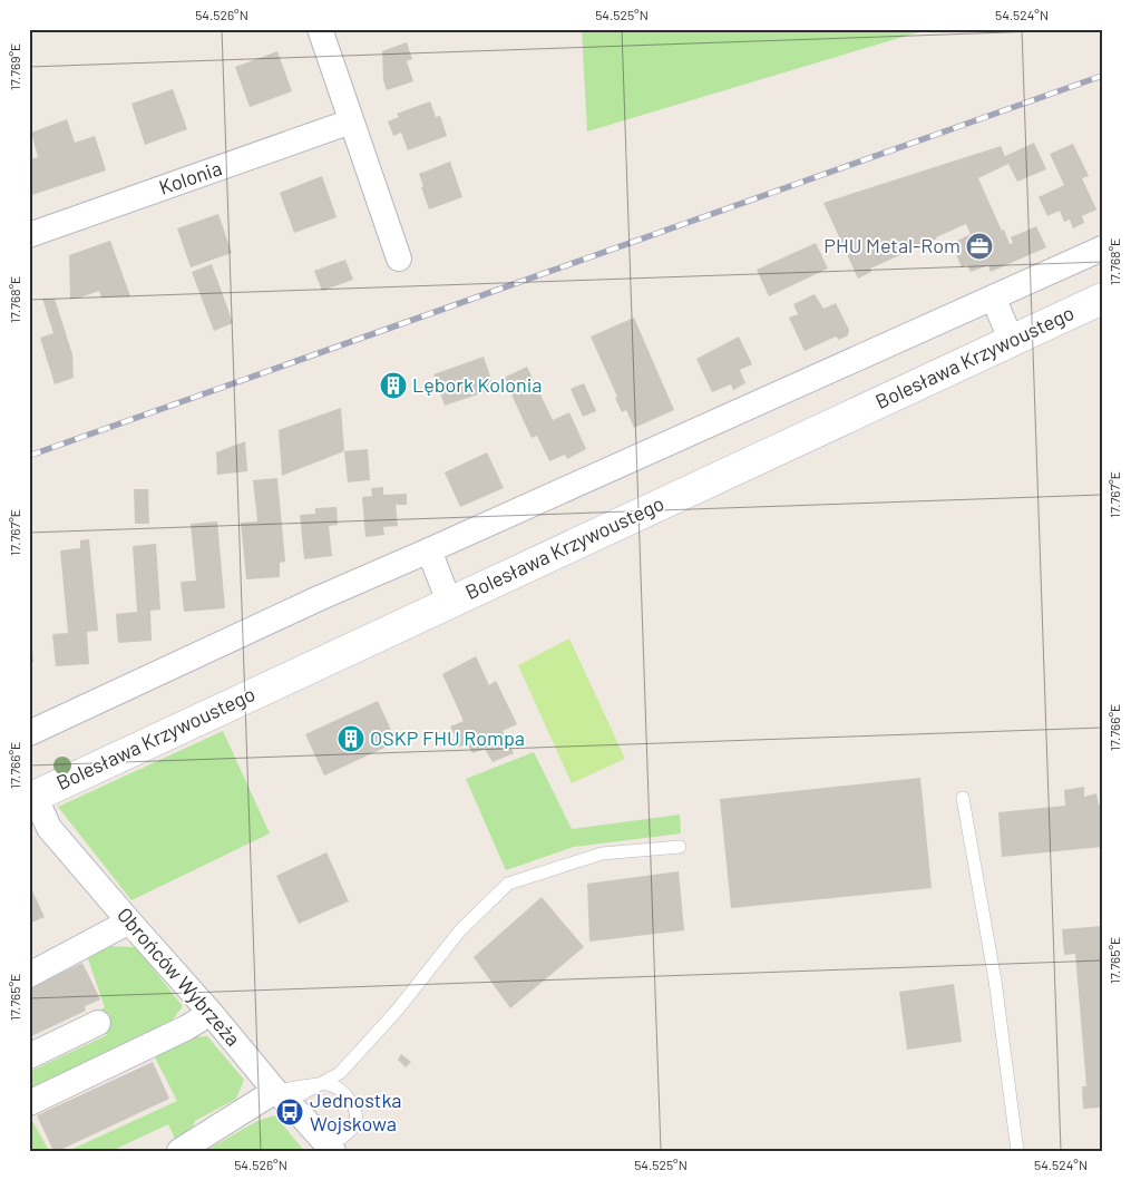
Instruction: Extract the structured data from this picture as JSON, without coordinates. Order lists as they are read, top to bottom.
{
  "streets": {
    "main road": ["Bolesława Krzywoustego"],
    "street": ["Kolonia", "Obrońców Wybrzeża"]
  },
  "crossings": [
    ["Bolesława Krzywoustego", "Obrońców Wybrzeża"]
  ],
  "places": {
    "office": ["PHU Metal-Rom"],
    "building": ["Lębork Kolonia", "OSKP FHU Rompa"],
    "bus stop": ["Jednostka Wojskowa"]
  },
  "coordinates": [
    "54.526°N",
    "54.525°N",
    "54.524°N",
    "17.769°E",
    "17.768°E",
    "17.767°E",
    "17.766°E",
    "17.765°E"
  ]
}
